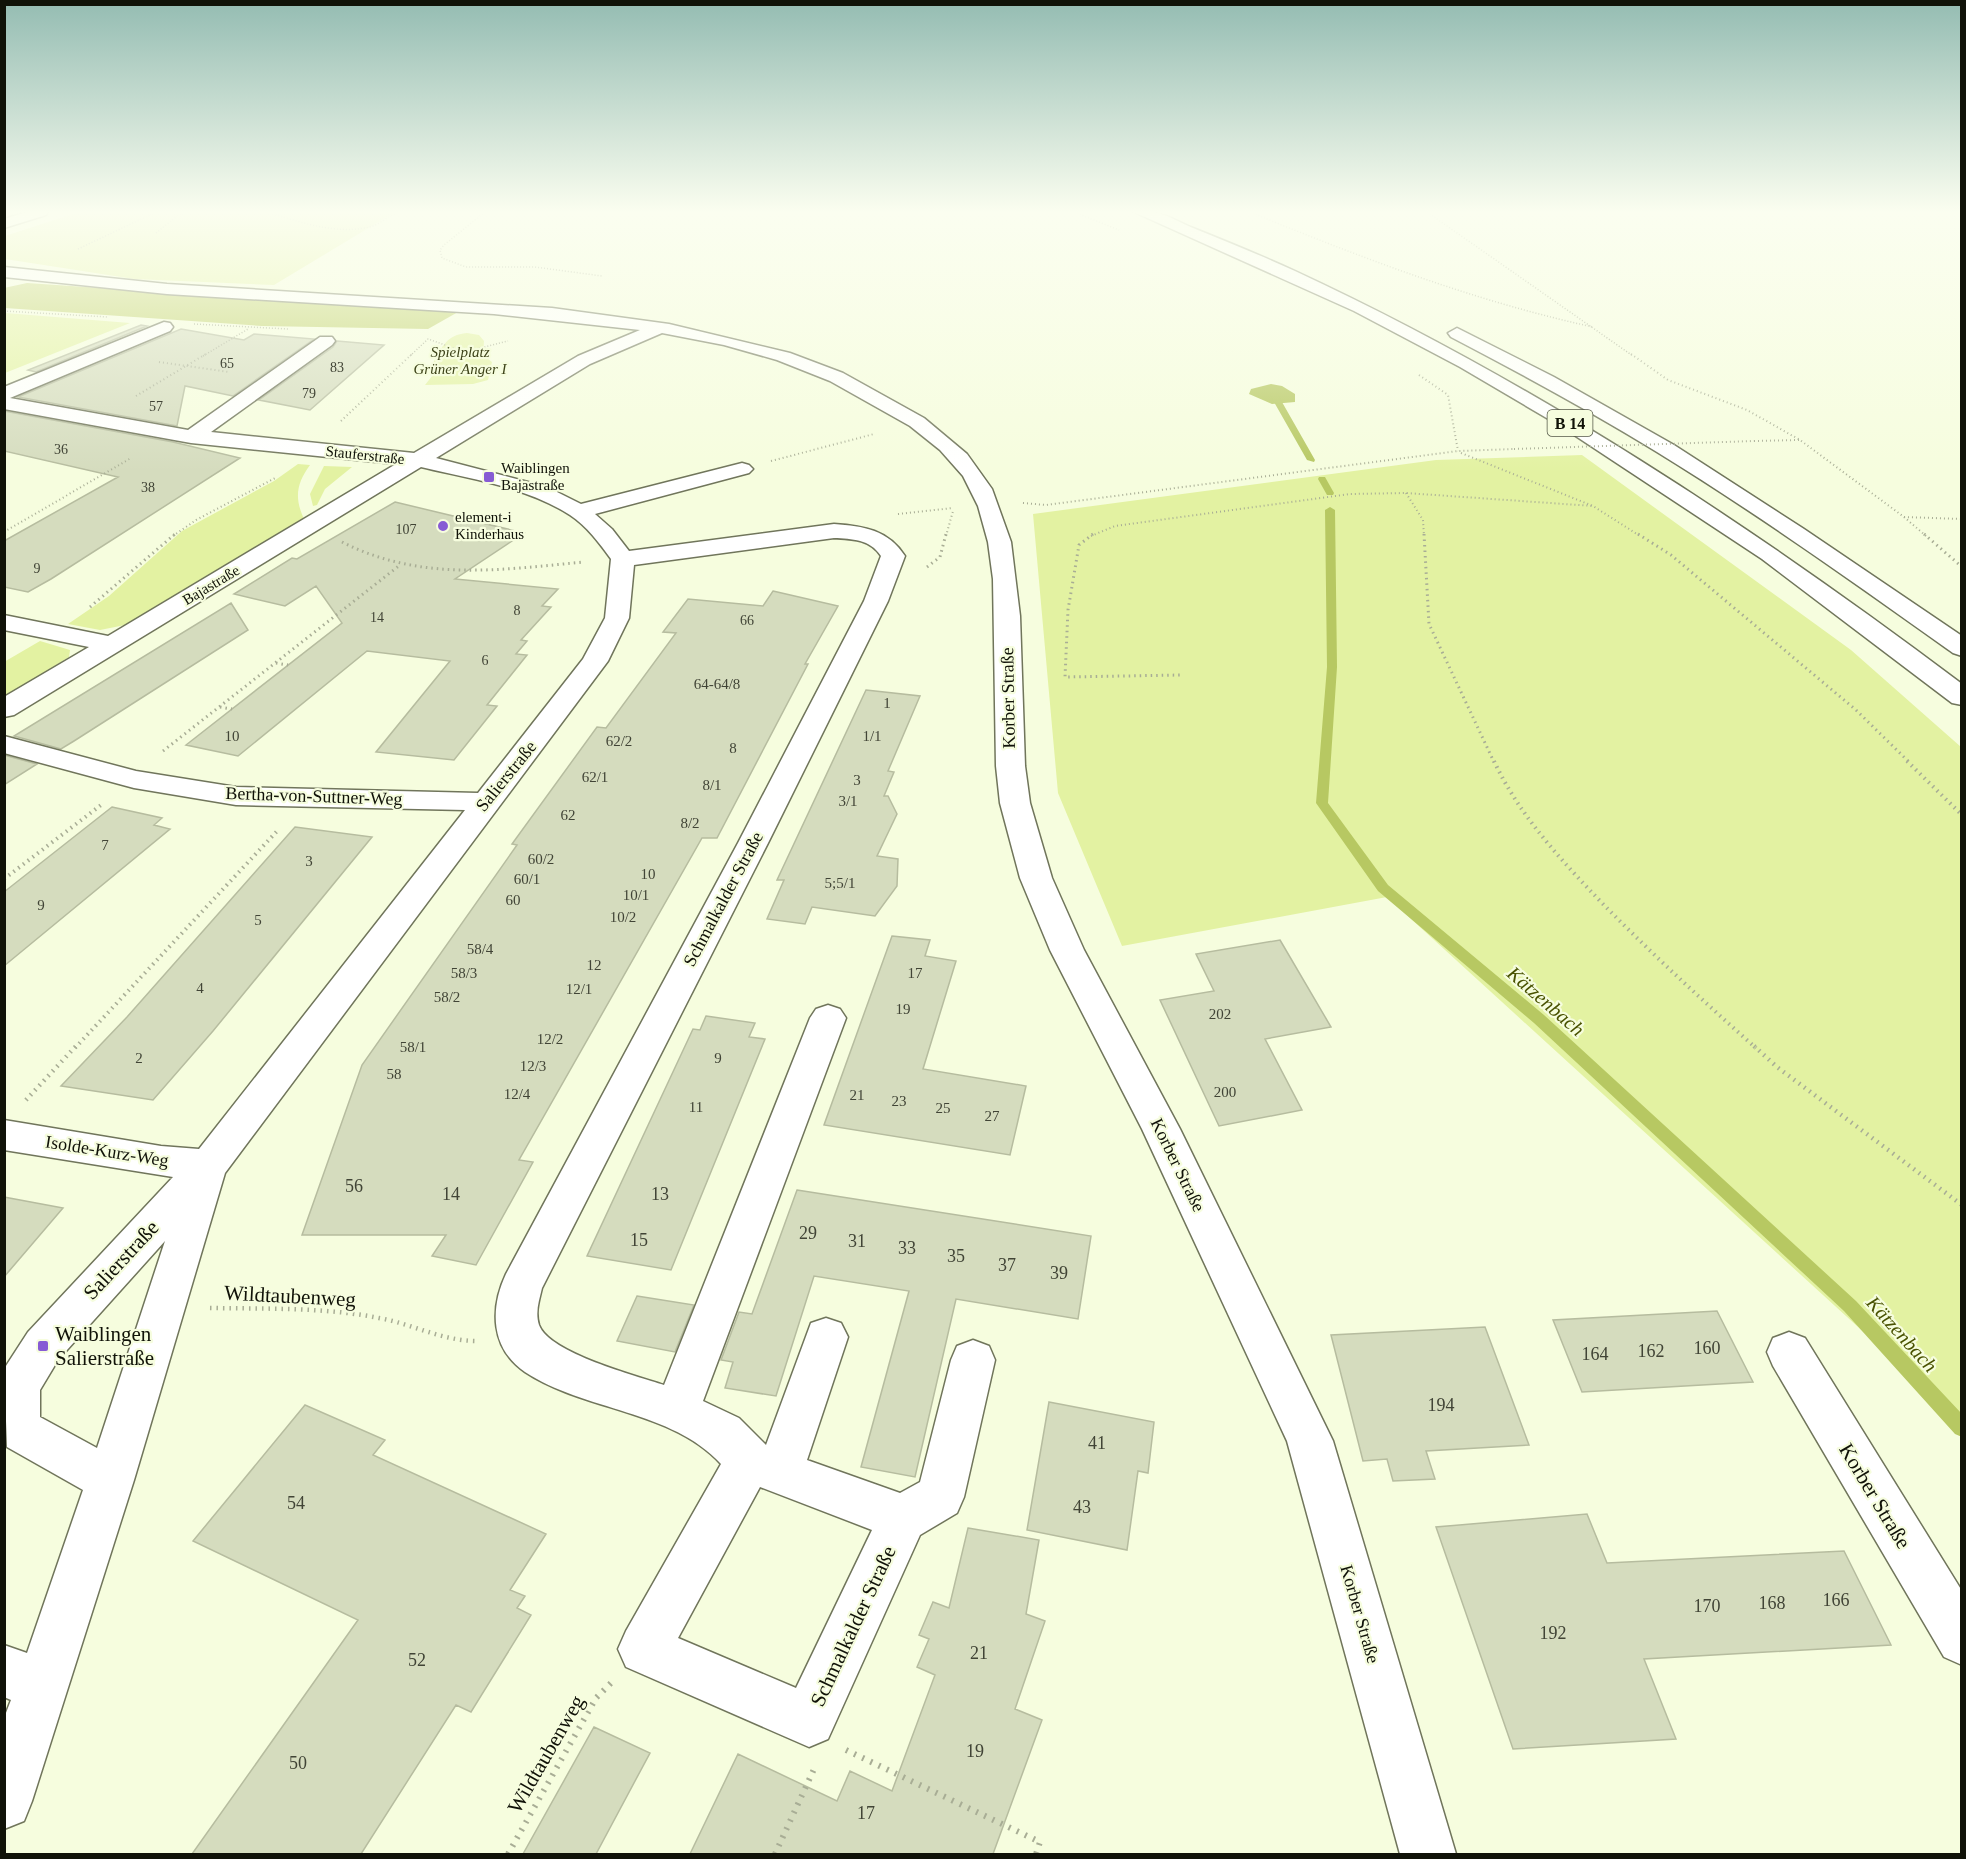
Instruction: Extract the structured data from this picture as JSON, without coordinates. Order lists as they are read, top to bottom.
{
  "streets": {
    "main road": [
      "B 14",
      "Stauferstraße",
      "Bajastraße",
      "Korber Straße",
      "Salierstraße",
      "Bertha-von-Suttner-Weg",
      "Schmalkalder Straße",
      "Isolde-Kurz-Weg"
    ],
    "path": ["Wildtaubenweg"]
  },
  "crossings": [
    ["Stauferstraße", "Bajastraße"],
    ["Stauferstraße", "Korber Straße"],
    ["Salierstraße", "Bertha-von-Suttner-Weg"],
    ["Salierstraße", "Isolde-Kurz-Weg"],
    ["Salierstraße", "Wildtaubenweg"],
    ["Schmalkalder Straße", "Wildtaubenweg"]
  ],
  "water": ["Kätzenbach"],
  "parks": ["Spielplatz Grüner Anger I"],
  "places": {
    "transit": ["Waiblingen Bajastraße", "Waiblingen Salierstraße"],
    "other": ["element-i Kinderhaus"]
  },
  "house_numbers": [
    "65",
    "83",
    "79",
    "57",
    "36",
    "38",
    "107",
    "9",
    "8",
    "14",
    "66",
    "6",
    "64-64/8",
    "1",
    "10",
    "1/1",
    "62/2",
    "8",
    "62/1",
    "3",
    "8/1",
    "3/1",
    "62",
    "8/2",
    "7",
    "60/2",
    "3",
    "10",
    "60/1",
    "5;5/1",
    "10/1",
    "60",
    "9",
    "10/2",
    "5",
    "58/4",
    "12",
    "58/3",
    "17",
    "4",
    "12/1",
    "58/2",
    "19",
    "202",
    "12/2",
    "58/1",
    "2",
    "9",
    "12/3",
    "58",
    "200",
    "12/4",
    "21",
    "23",
    "11",
    "25",
    "27",
    "56",
    "14",
    "13",
    "29",
    "15",
    "31",
    "33",
    "35",
    "37",
    "39",
    "160",
    "162",
    "164",
    "194",
    "41",
    "54",
    "43",
    "166",
    "168",
    "170",
    "192",
    "21",
    "52",
    "19",
    "50",
    "17"
  ]
}
